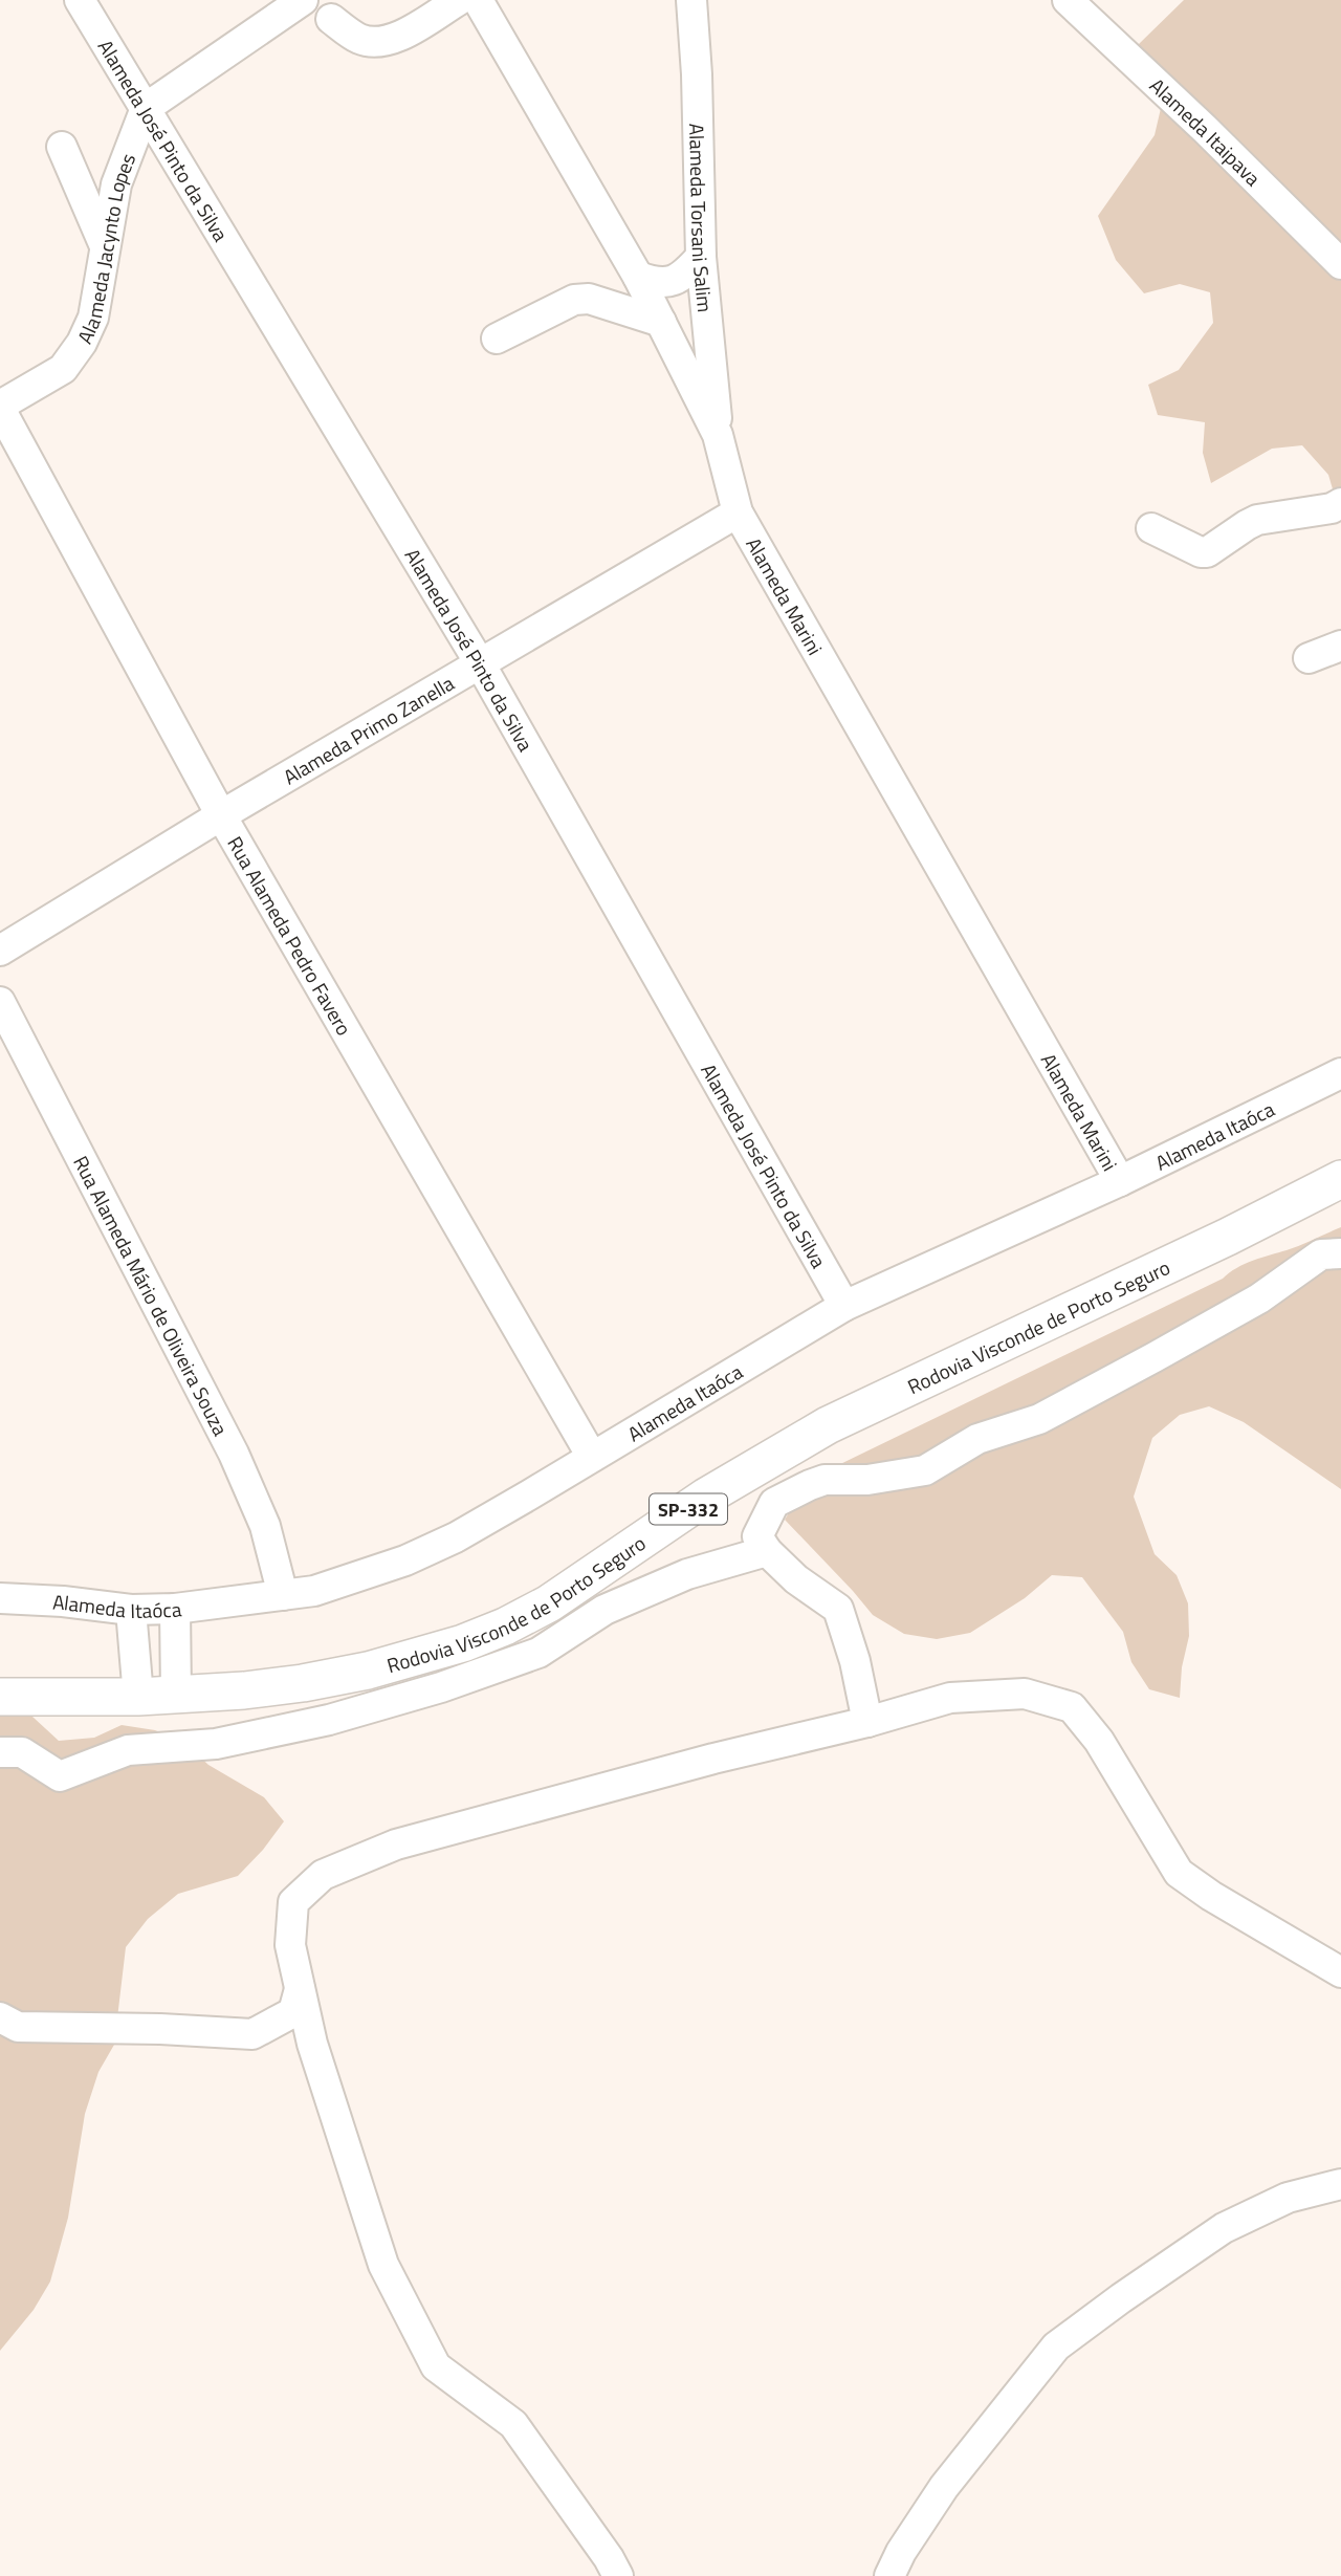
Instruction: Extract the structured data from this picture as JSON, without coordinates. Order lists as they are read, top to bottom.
{
  "streets": {
    "main road": ["Rodovia Visconde de Porto Seguro", "SP-332"],
    "street": [
      "Alameda Itaipava",
      "Alameda José Pinto da Silva",
      "Alameda Torsani Salim",
      "Alameda Jacynto Lopes",
      "Alameda Marini",
      "Alameda Primo Zanella",
      "Rua Alameda Pedro Favero",
      "Alameda Itaóca",
      "Rua Alameda Mário de Oliveira Souza"
    ]
  },
  "crossings": [
    ["Alameda José Pinto da Silva", "Alameda Jacynto Lopes"],
    ["Alameda José Pinto da Silva", "Alameda Primo Zanella"],
    ["Alameda José Pinto da Silva", "Alameda Itaóca"],
    ["Alameda Torsani Salim", "Alameda Marini"],
    ["Alameda Jacynto Lopes", "Rua Alameda Pedro Favero"],
    ["Alameda Marini", "Alameda Primo Zanella"],
    ["Alameda Marini", "Alameda Itaóca"],
    ["Alameda Primo Zanella", "Rua Alameda Pedro Favero"],
    ["Rua Alameda Pedro Favero", "Alameda Itaóca"],
    ["Alameda Itaóca", "Rua Alameda Mário de Oliveira Souza"]
  ]
}
